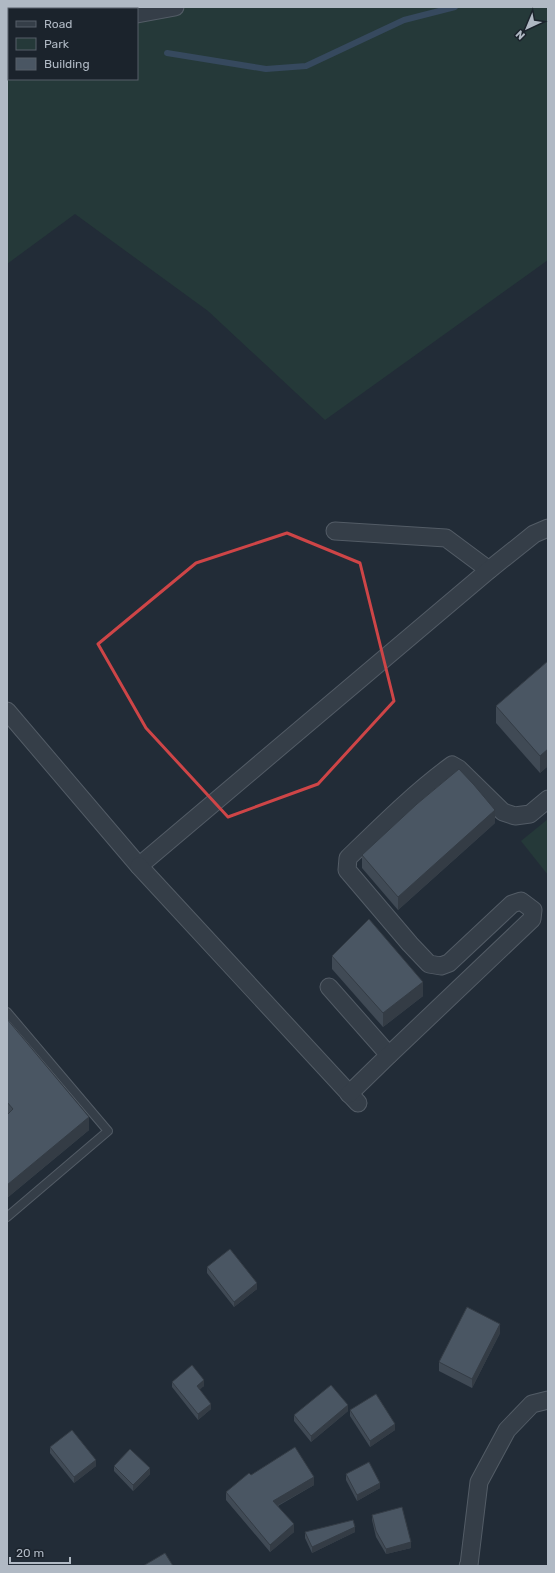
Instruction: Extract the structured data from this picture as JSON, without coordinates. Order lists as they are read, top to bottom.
{
  "legend": ["Road", "Park", "Building"],
  "scale_bar": "20 m",
  "north": "bottom left"
}
